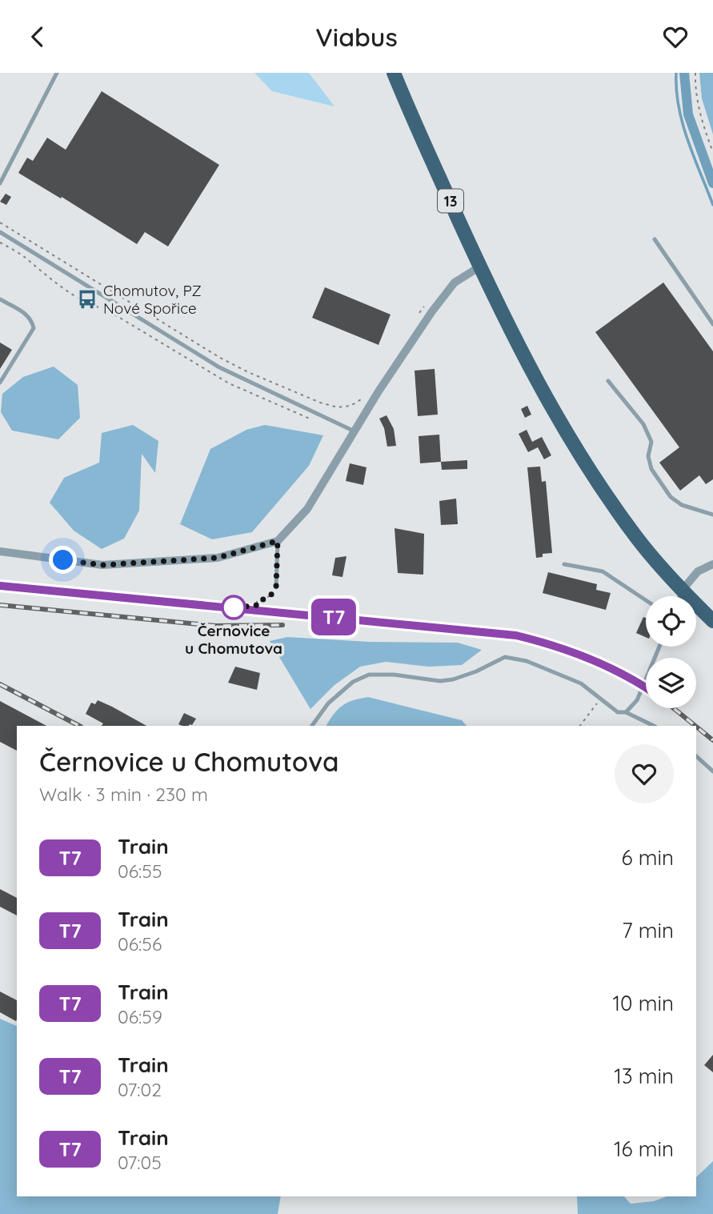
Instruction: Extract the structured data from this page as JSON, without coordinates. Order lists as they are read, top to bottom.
{
  "streets": {
    "main road": ["13"]
  },
  "places": {
    "bus stop": ["Chomutov, PZ Nové Spořice"],
    "other": ["Černovice u Chomutova"]
  },
  "page": {
    "header": "Viabus",
    "on_map": "T7",
    "heading": ["Černovice u Chomutova", "Walk · 3 min · 230 m"],
    "list": [
      {
        "mark": "T7",
        "name": "Train",
        "note": "06:55",
        "value": "6 min"
      },
      {
        "mark": "T7",
        "name": "Train",
        "note": "06:56",
        "value": "7 min"
      },
      {
        "mark": "T7",
        "name": "Train",
        "note": "06:59",
        "value": "10 min"
      },
      {
        "mark": "T7",
        "name": "Train",
        "note": "07:02",
        "value": "13 min"
      },
      {
        "mark": "T7",
        "name": "Train",
        "note": "07:05",
        "value": "16 min"
      }
    ]
  }
}
